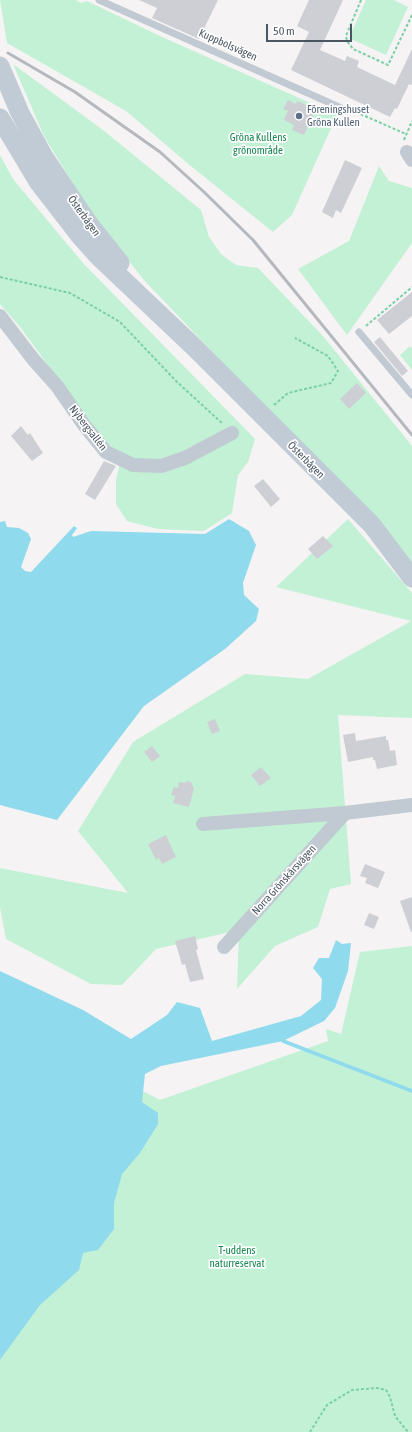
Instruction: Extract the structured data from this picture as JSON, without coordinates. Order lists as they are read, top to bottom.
{
  "streets": {
    "main road": ["Österbågen"],
    "street": ["Nybergsallén", "Norra Grönskärsvägen"],
    "lane": ["Kuppbolsvägen"]
  },
  "parks": ["Gröna Kullens grönområde", "T-uddens naturreservat"],
  "places": ["Föreningshuset Gröna Kullen"],
  "scale_bar": "50 m"
}
